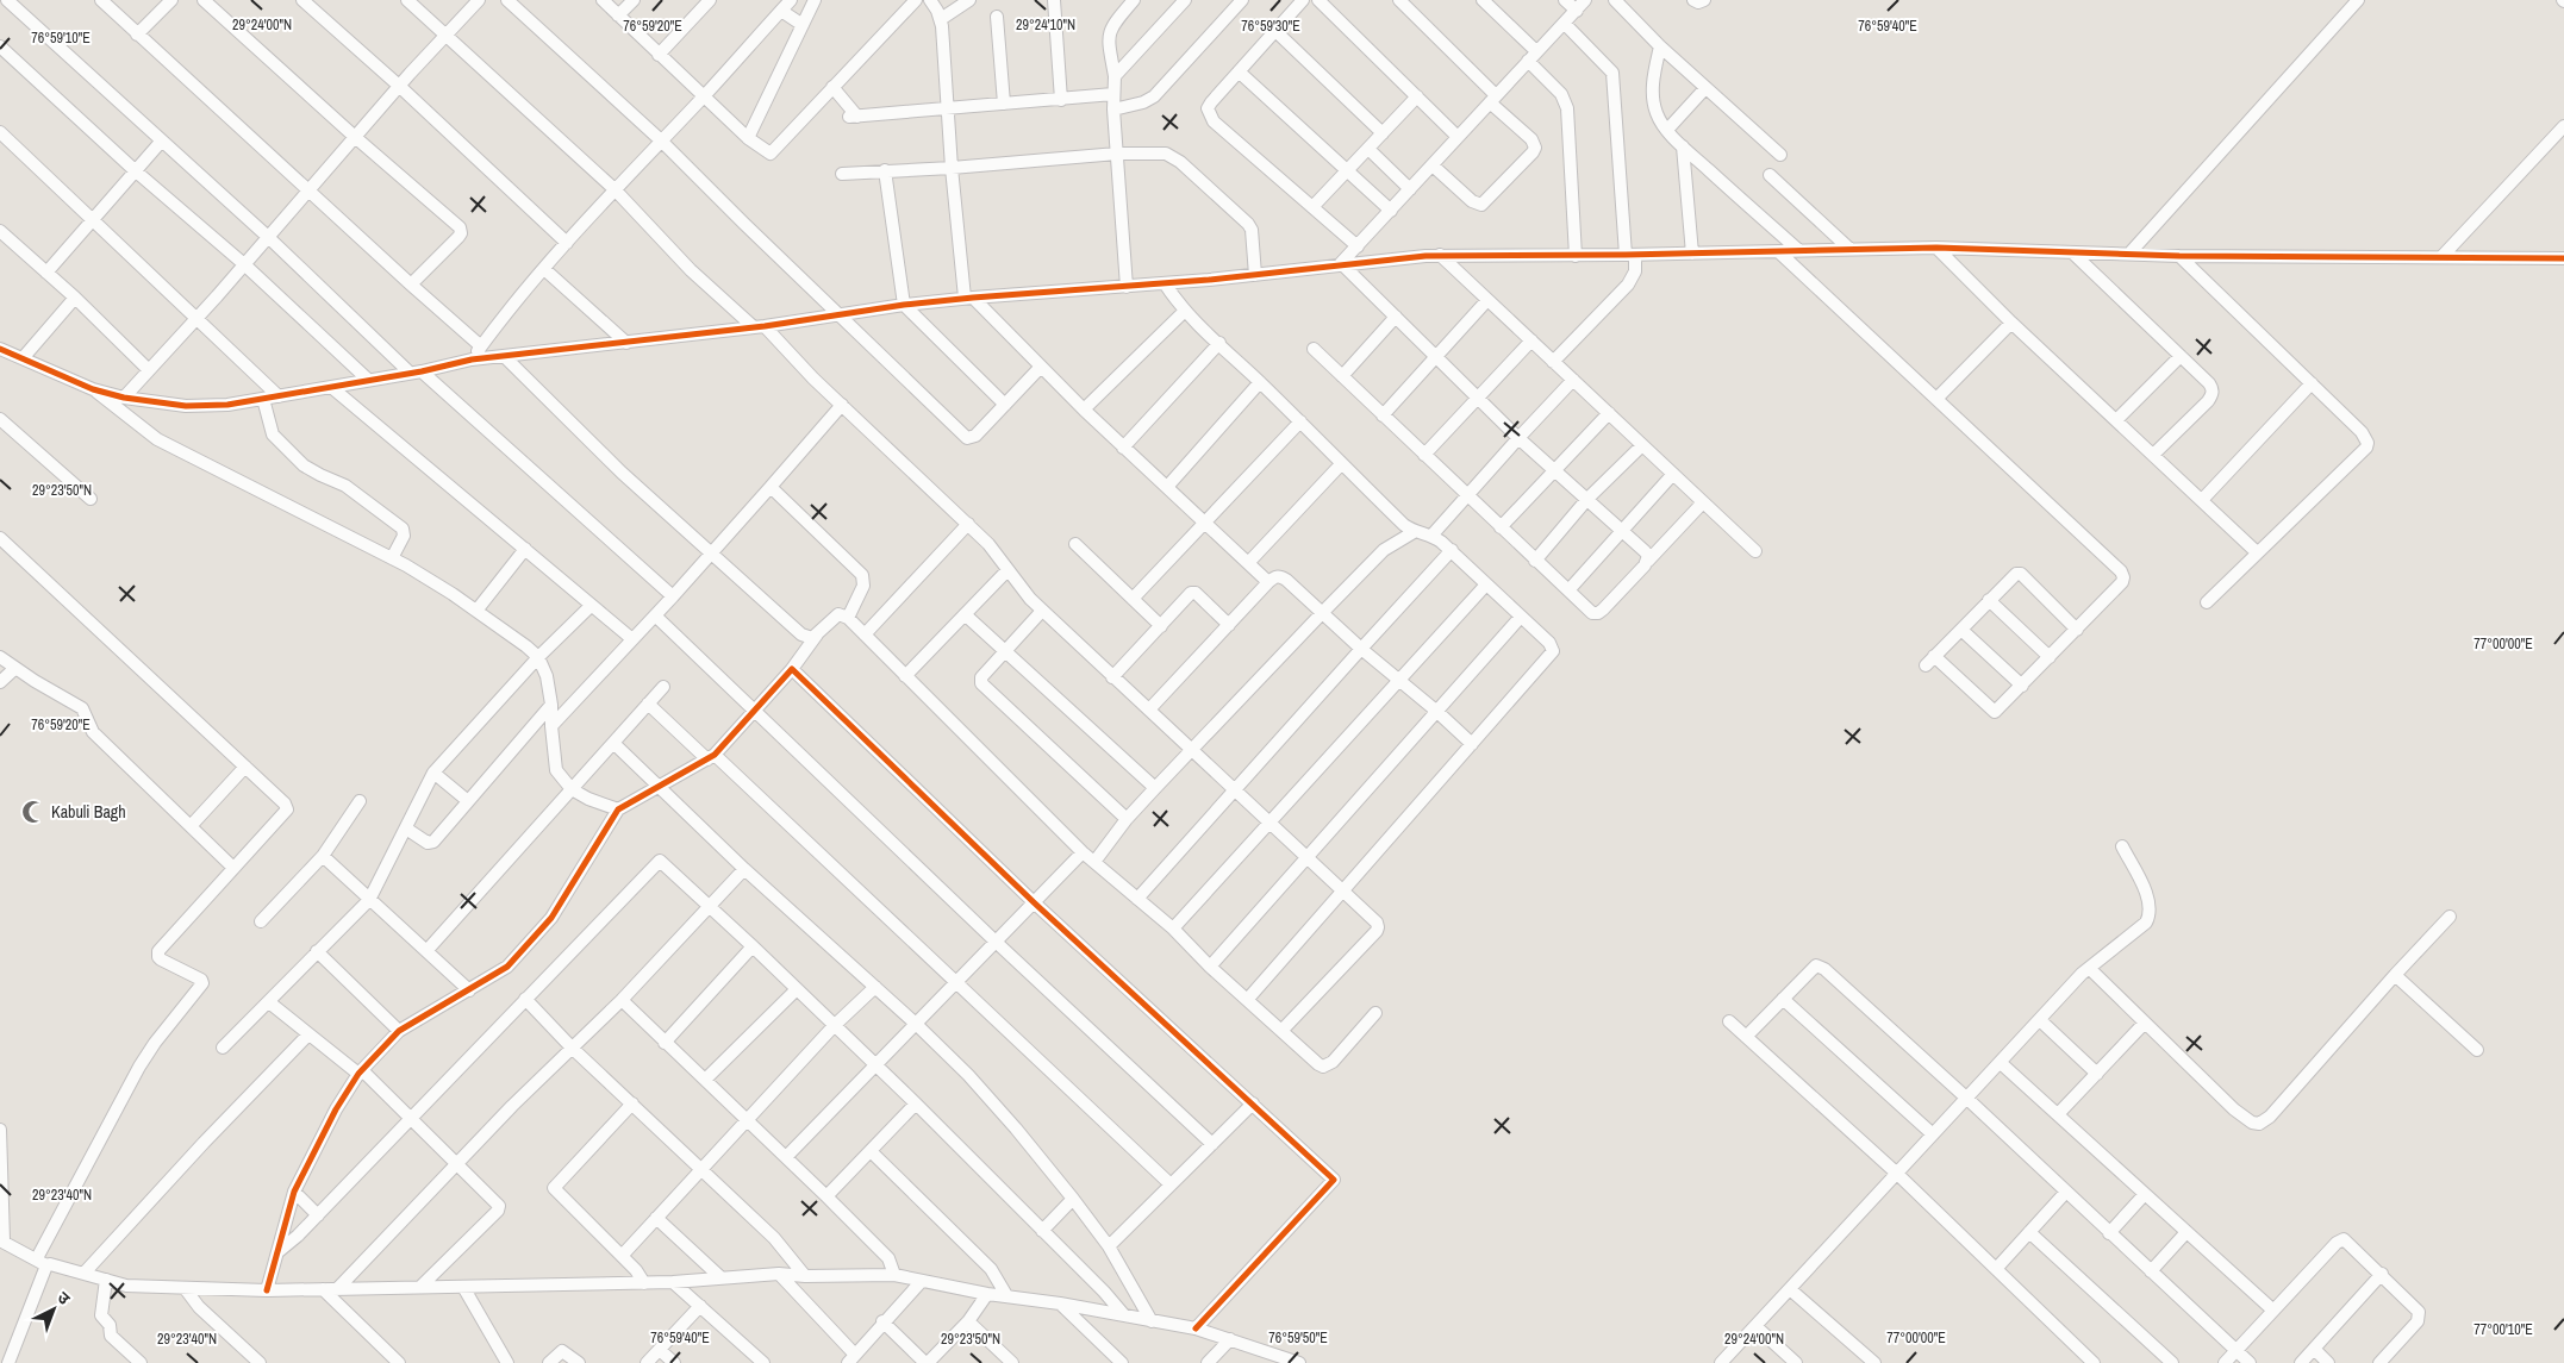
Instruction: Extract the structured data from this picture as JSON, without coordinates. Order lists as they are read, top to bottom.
{
  "places": {
    "mosque": ["Kabuli Bagh"]
  },
  "north": "top right",
  "coordinates": [
    "29°24'00\"N",
    "29°24'10\"N",
    "76°59'20\"E",
    "76°59'30\"E",
    "76°59'40\"E",
    "76°59'10\"E",
    "29°23'50\"N",
    "77°00'00\"E",
    "29°23'40\"N",
    "77°00'10\"E",
    "76°59'50\"E"
  ]
}
